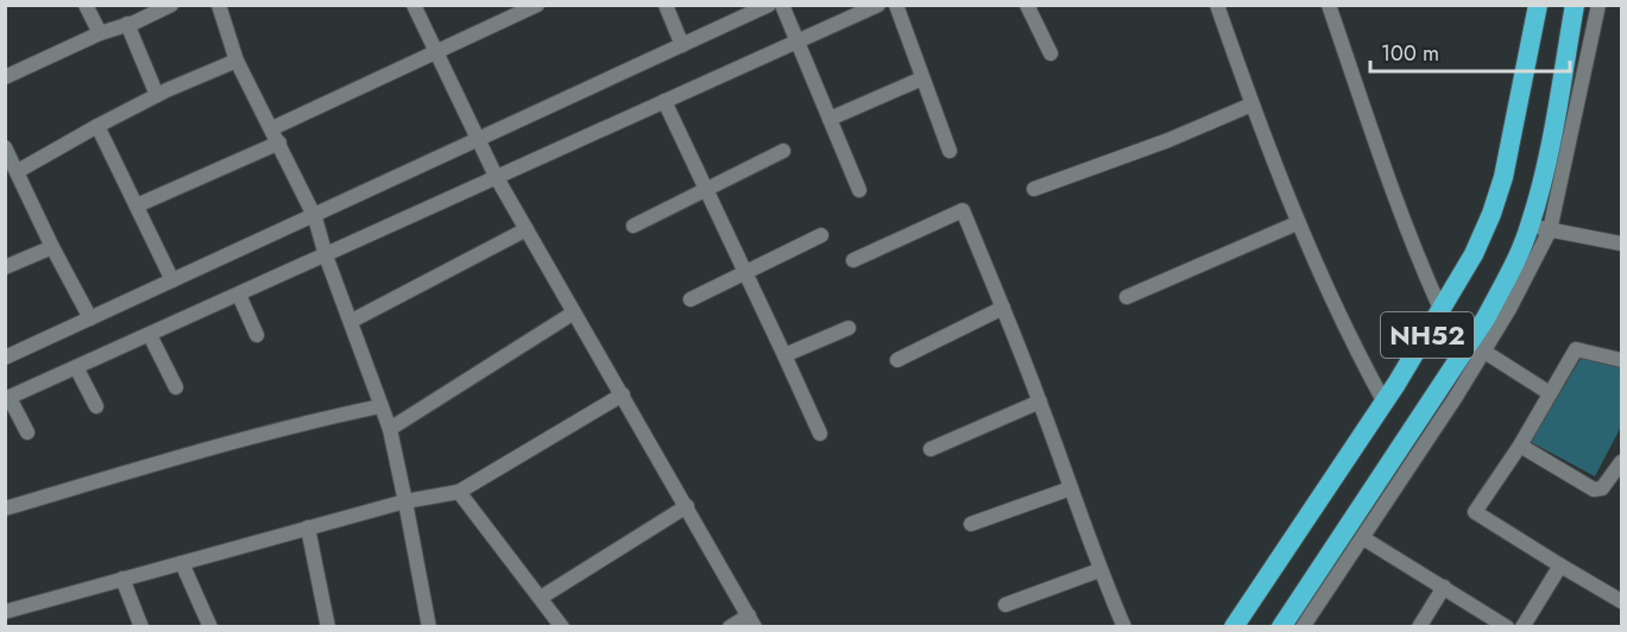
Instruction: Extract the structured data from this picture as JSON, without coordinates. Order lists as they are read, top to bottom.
{
  "streets": {
    "highway": ["NH52"]
  },
  "scale_bar": "100 m"
}
